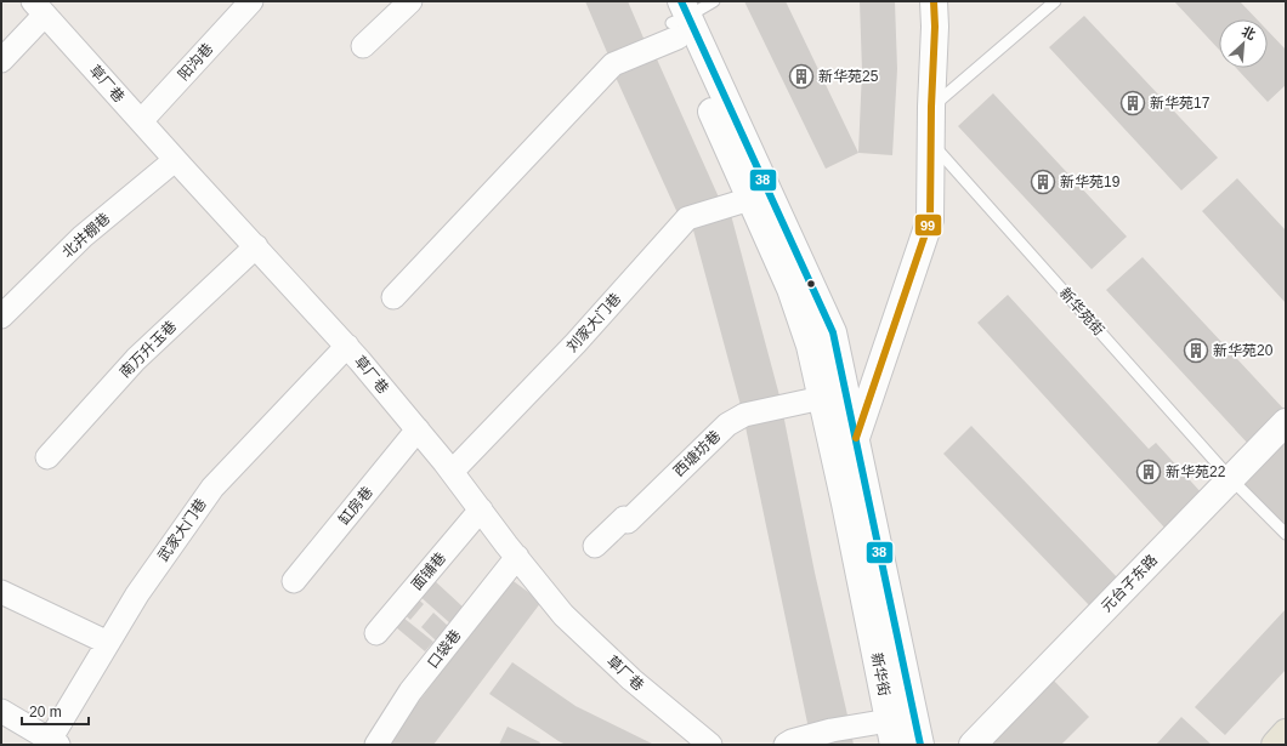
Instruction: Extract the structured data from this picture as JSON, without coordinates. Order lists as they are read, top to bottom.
{
  "streets": {
    "main road": ["元台子东路", "新华街"],
    "street": [
      "阳沟巷",
      "草厂巷",
      "北井棚巷",
      "刘家大门巷",
      "南万升玉巷",
      "西塘坊巷",
      "缸房巷",
      "武家大门巷",
      "面铺巷",
      "口袋巷"
    ],
    "lane": ["新华苑街"]
  },
  "crossings": [
    ["阳沟巷", "草厂巷"],
    ["草厂巷", "北井棚巷"],
    ["草厂巷", "刘家大门巷"],
    ["草厂巷", "南万升玉巷"],
    ["草厂巷", "缸房巷"],
    ["草厂巷", "武家大门巷"],
    ["草厂巷", "面铺巷"],
    ["草厂巷", "口袋巷"],
    ["新华苑街", "元台子东路"],
    ["刘家大门巷", "新华街"],
    ["西塘坊巷", "新华街"]
  ],
  "places": {
    "building": [
      "新华苑25",
      "新华苑17",
      "新华苑19",
      "新华苑20",
      "新华苑22"
    ]
  },
  "lines": ["transit line 38", "transit line 99"],
  "scale_bar": "20 m",
  "north": "top right"
}
